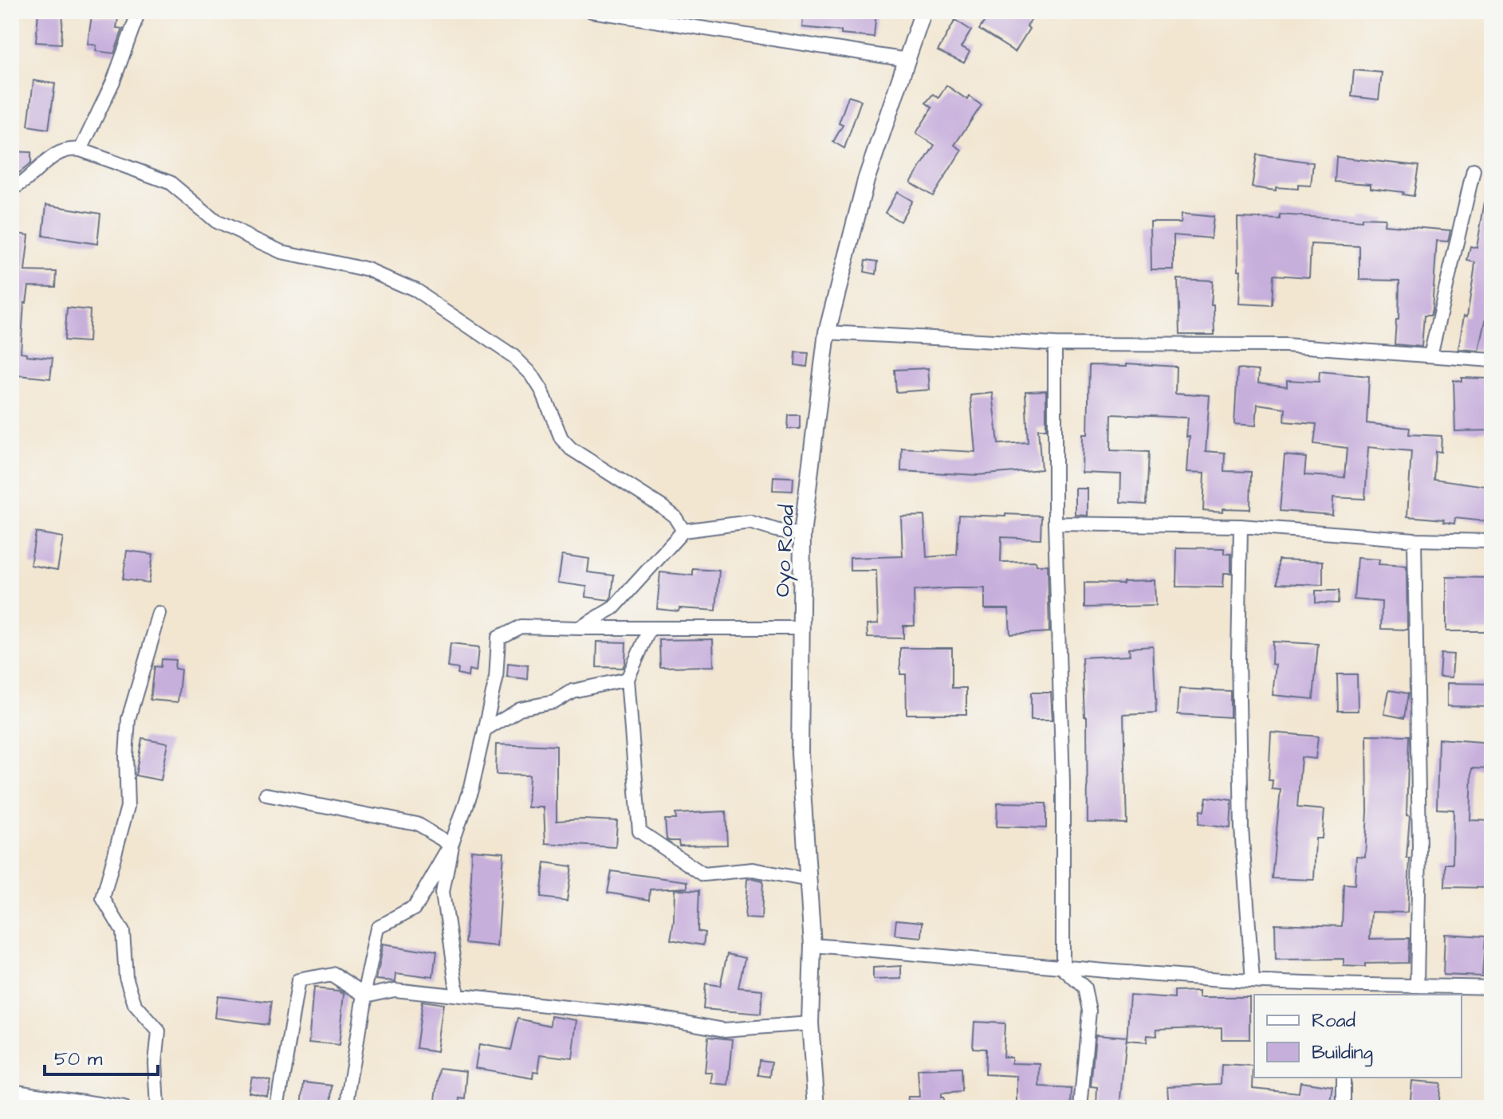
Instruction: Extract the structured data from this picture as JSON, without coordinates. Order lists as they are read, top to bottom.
{
  "streets": {
    "street": ["Oyo Road"]
  },
  "legend": ["Road", "Building"],
  "scale_bar": "50 m"
}
